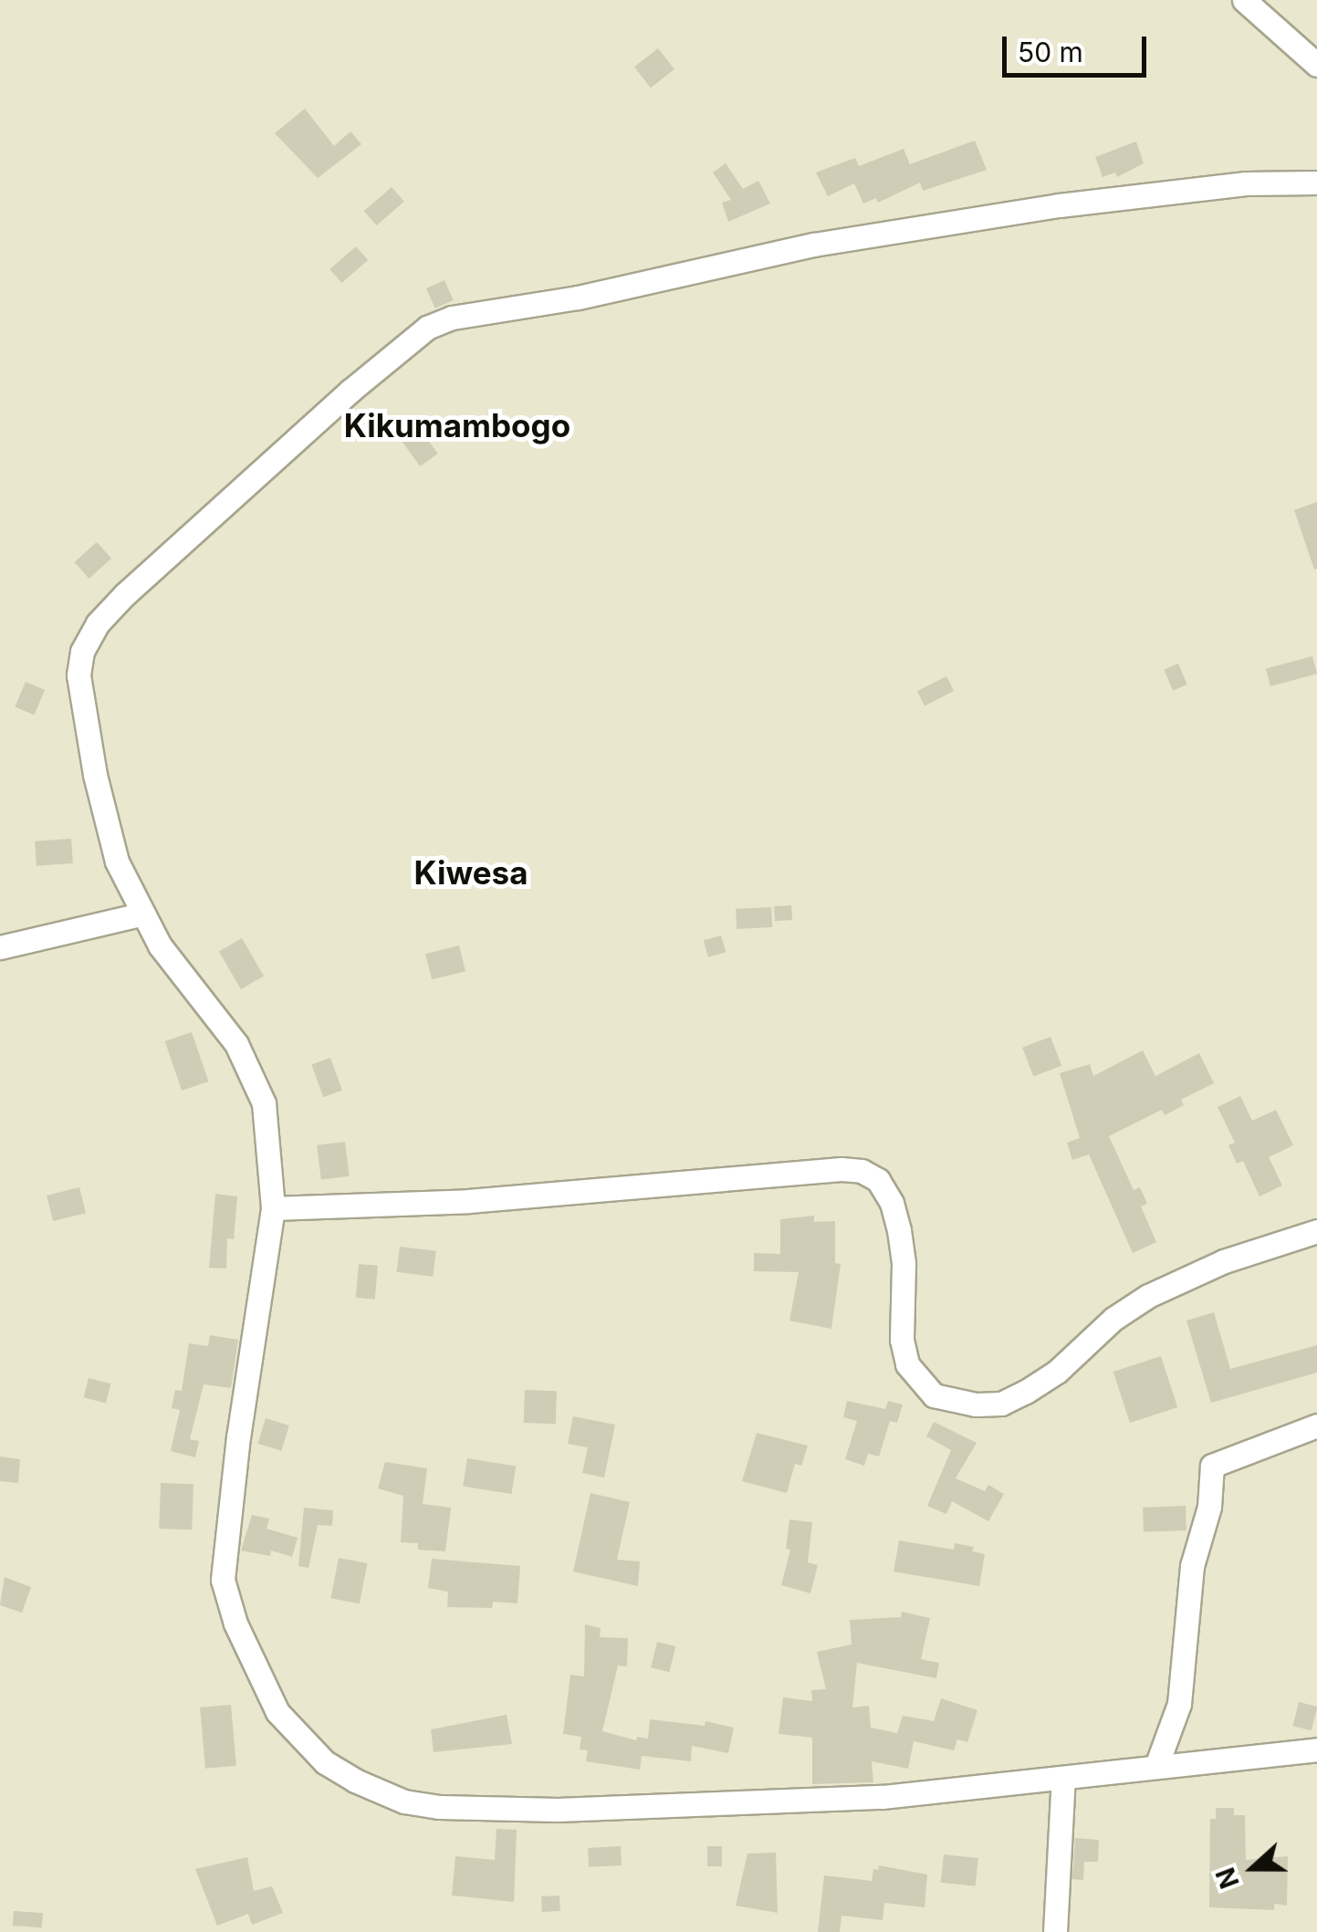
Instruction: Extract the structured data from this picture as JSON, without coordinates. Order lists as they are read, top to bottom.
{
  "districts": ["Kikumambogo", "Kiwesa"],
  "scale_bar": "50 m",
  "north": "left"
}
